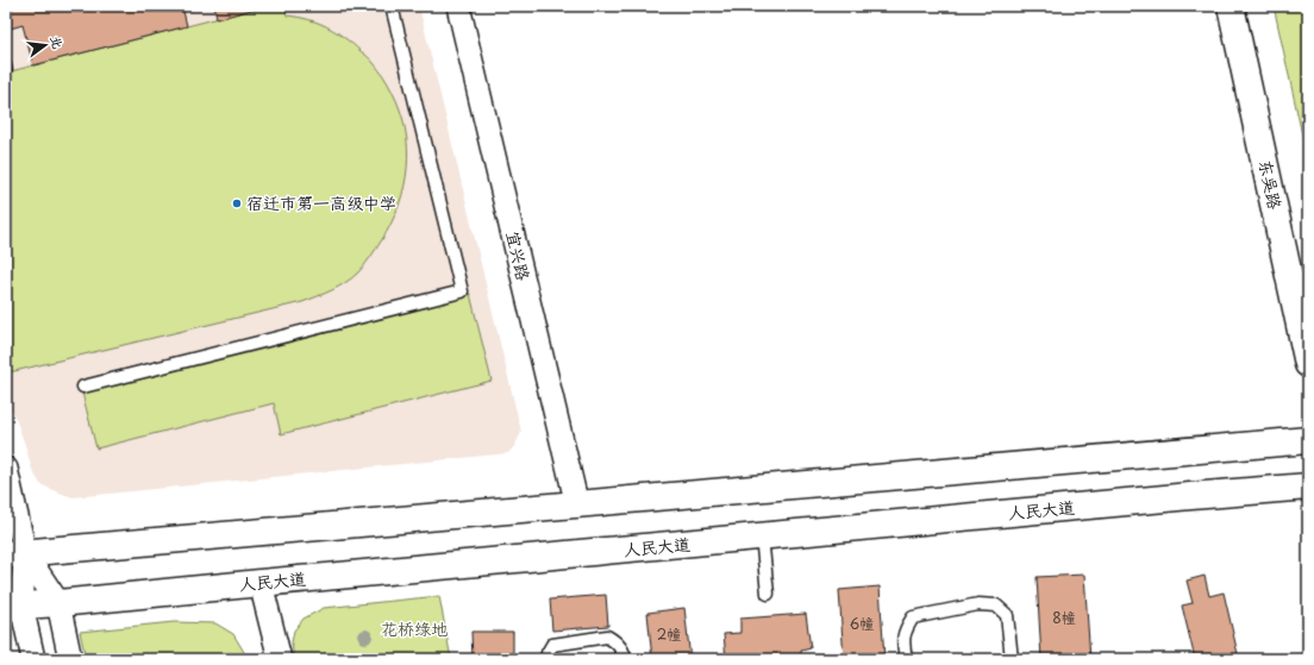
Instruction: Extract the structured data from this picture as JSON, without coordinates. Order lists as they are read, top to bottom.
{
  "streets": {
    "main road": ["东吴路", "人民大道"],
    "street": ["宜兴路"]
  },
  "parks": ["花桥绿地"],
  "places": ["宿迁市第一高级中学"],
  "house_numbers": ["8幢", "6幢", "2幢"],
  "north": "right"
}
